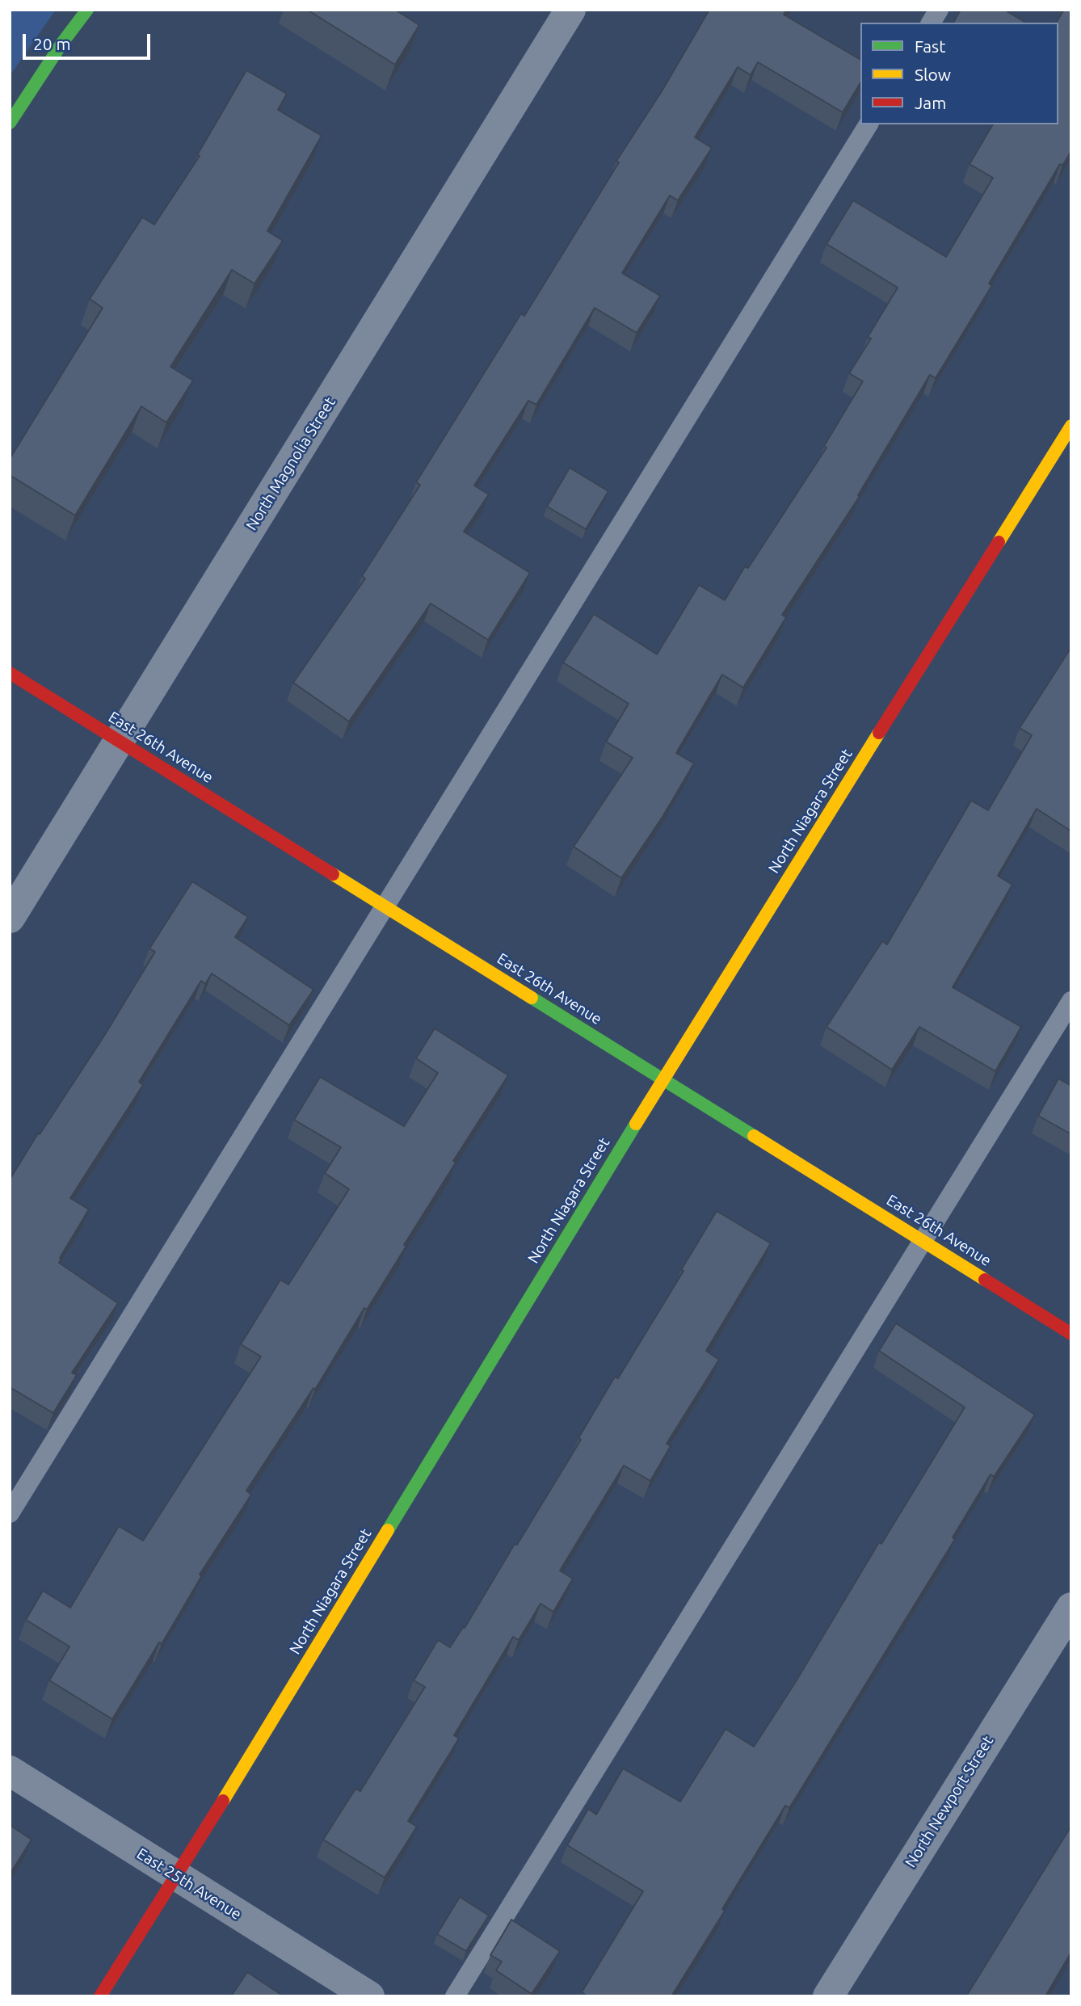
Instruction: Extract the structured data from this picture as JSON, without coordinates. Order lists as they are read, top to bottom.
{
  "streets": {
    "street": [
      "North Magnolia Street",
      "East 26th Avenue",
      "North Niagara Street",
      "North Newport Street",
      "East 25th Avenue"
    ]
  },
  "crossings": [
    ["North Magnolia Street", "East 26th Avenue"],
    ["East 26th Avenue", "North Niagara Street"],
    ["North Niagara Street", "East 25th Avenue"]
  ],
  "legend": ["Fast", "Slow", "Jam"],
  "scale_bar": "20 m"
}
